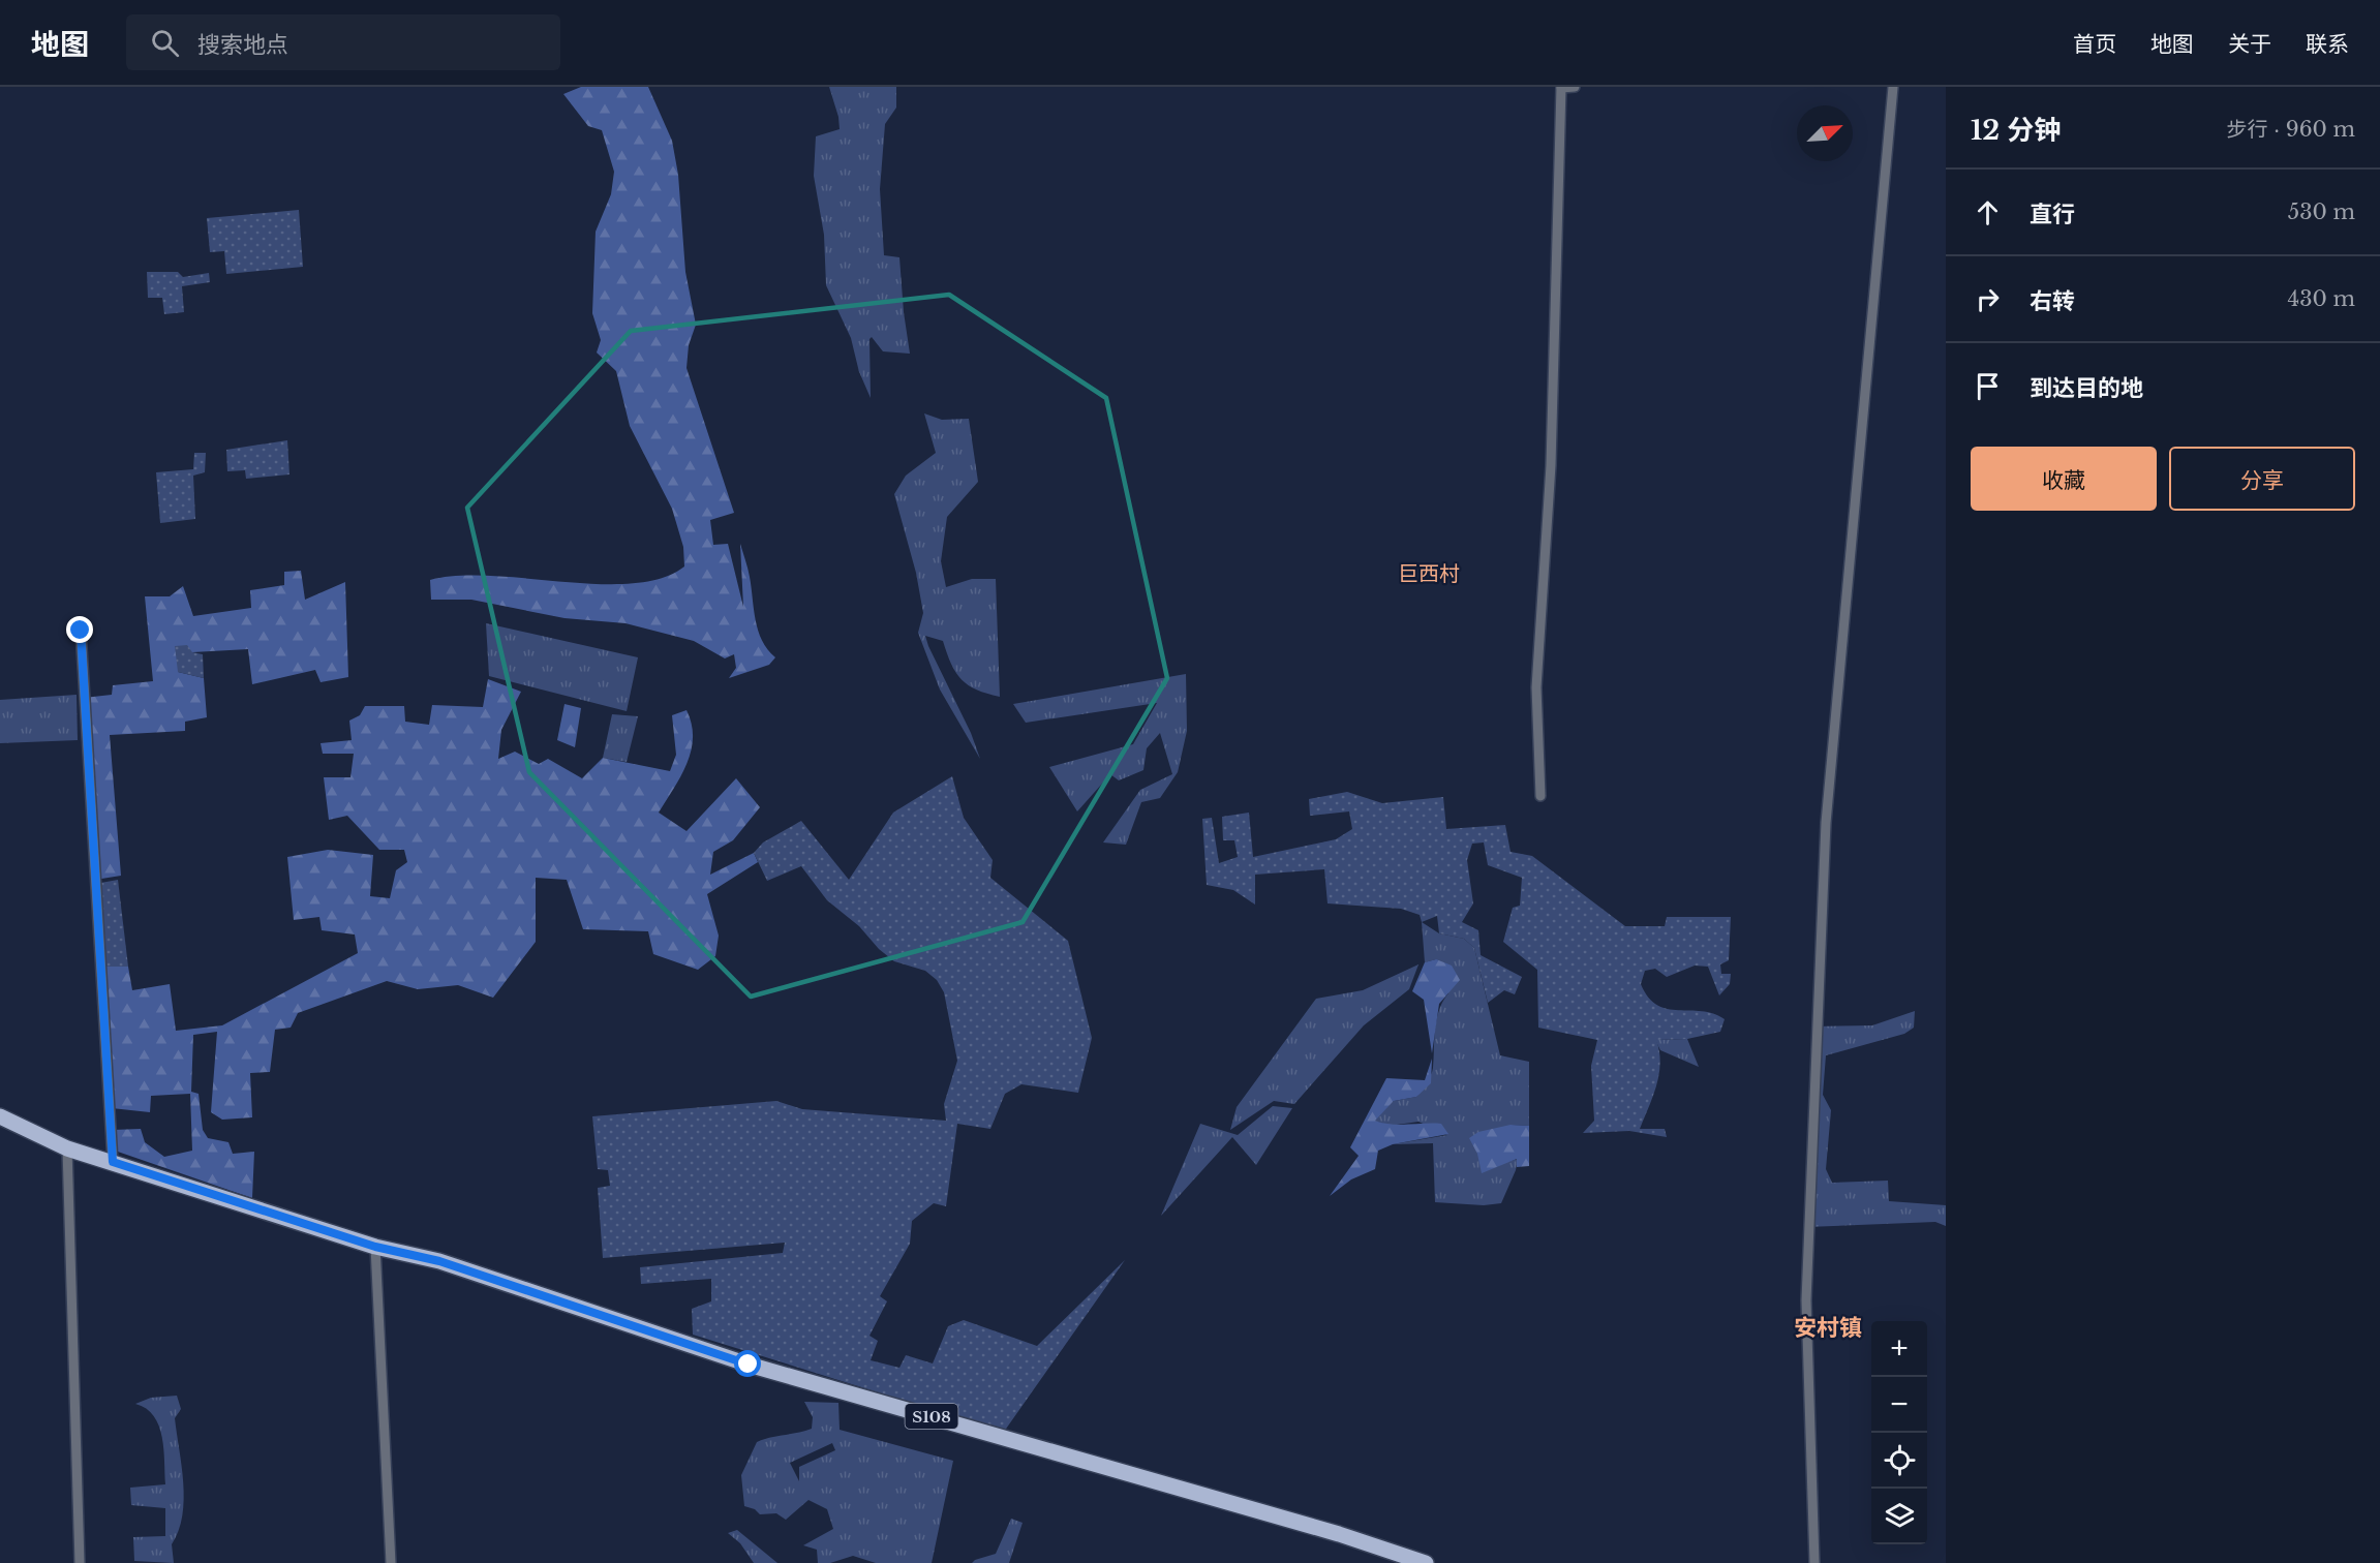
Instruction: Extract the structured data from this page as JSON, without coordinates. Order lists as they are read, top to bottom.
{
  "streets": {
    "main road": ["S108"]
  },
  "districts": ["巨西村", "安村镇"],
  "north": "top right",
  "page": {
    "header": "地图",
    "search": "搜索地点",
    "nav": [
      "首页",
      "地图",
      "关于",
      "联系"
    ],
    "heading": ["12 分钟", "步行 · 960 m"],
    "list": [
      ["直行", "530 m"],
      ["右转", "430 m"],
      "到达目的地"
    ],
    "buttons": ["收藏", "分享"],
    "map_buttons": ["+", "−"]
  }
}
